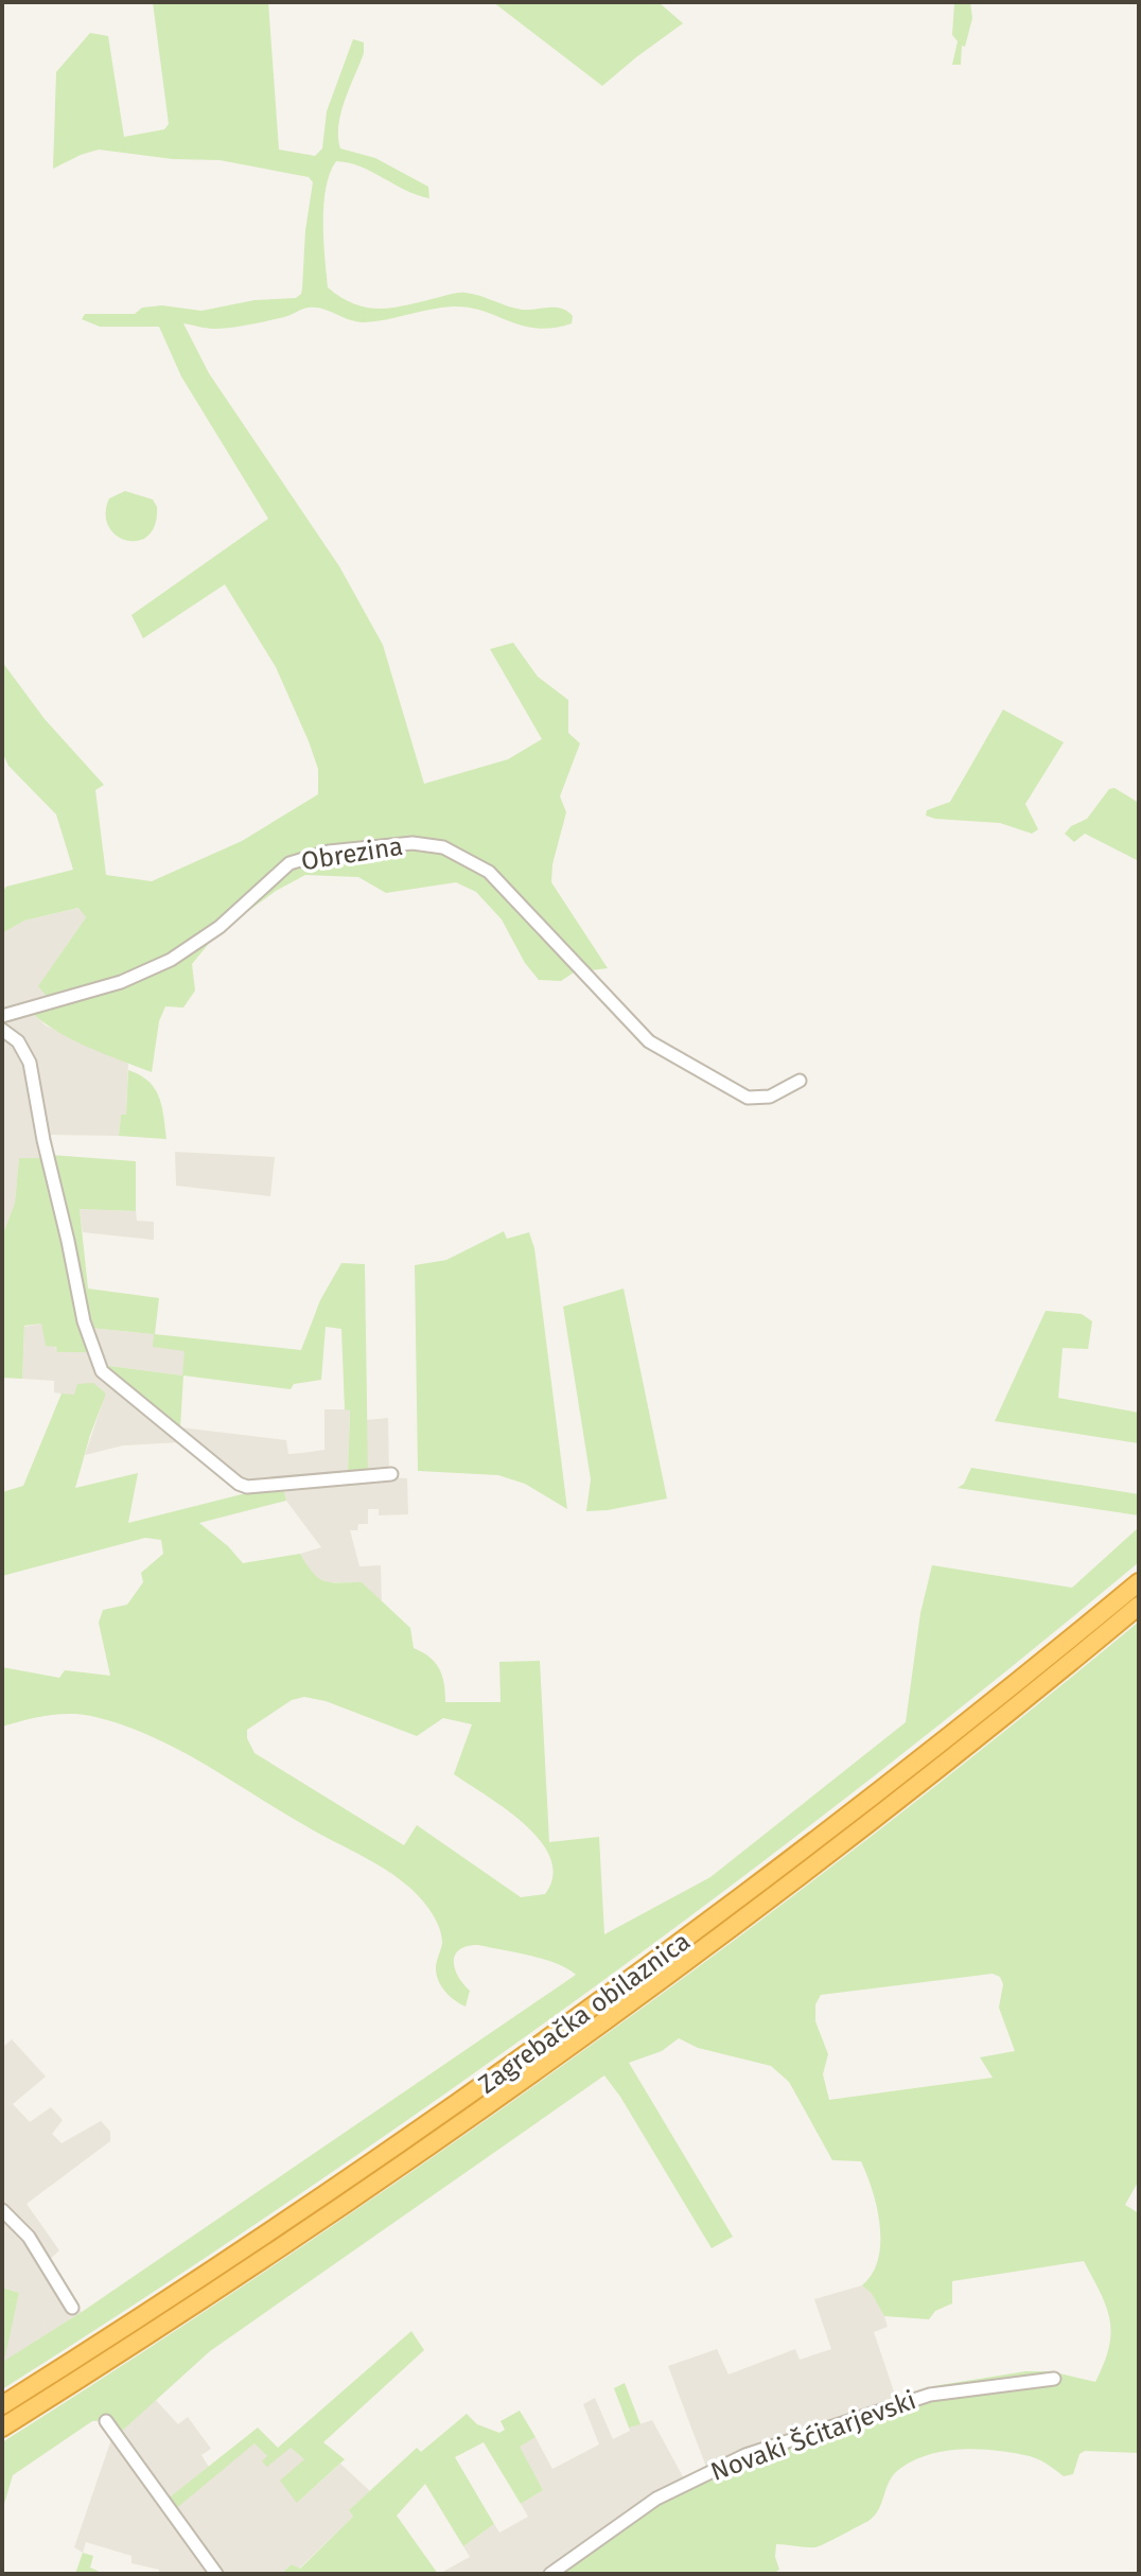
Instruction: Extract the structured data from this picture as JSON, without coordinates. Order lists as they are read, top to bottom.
{
  "streets": {
    "highway": ["Zagrebačka obilaznica"],
    "street": ["Obrezina", "Novaki Šćitarjevski"]
  }
}
